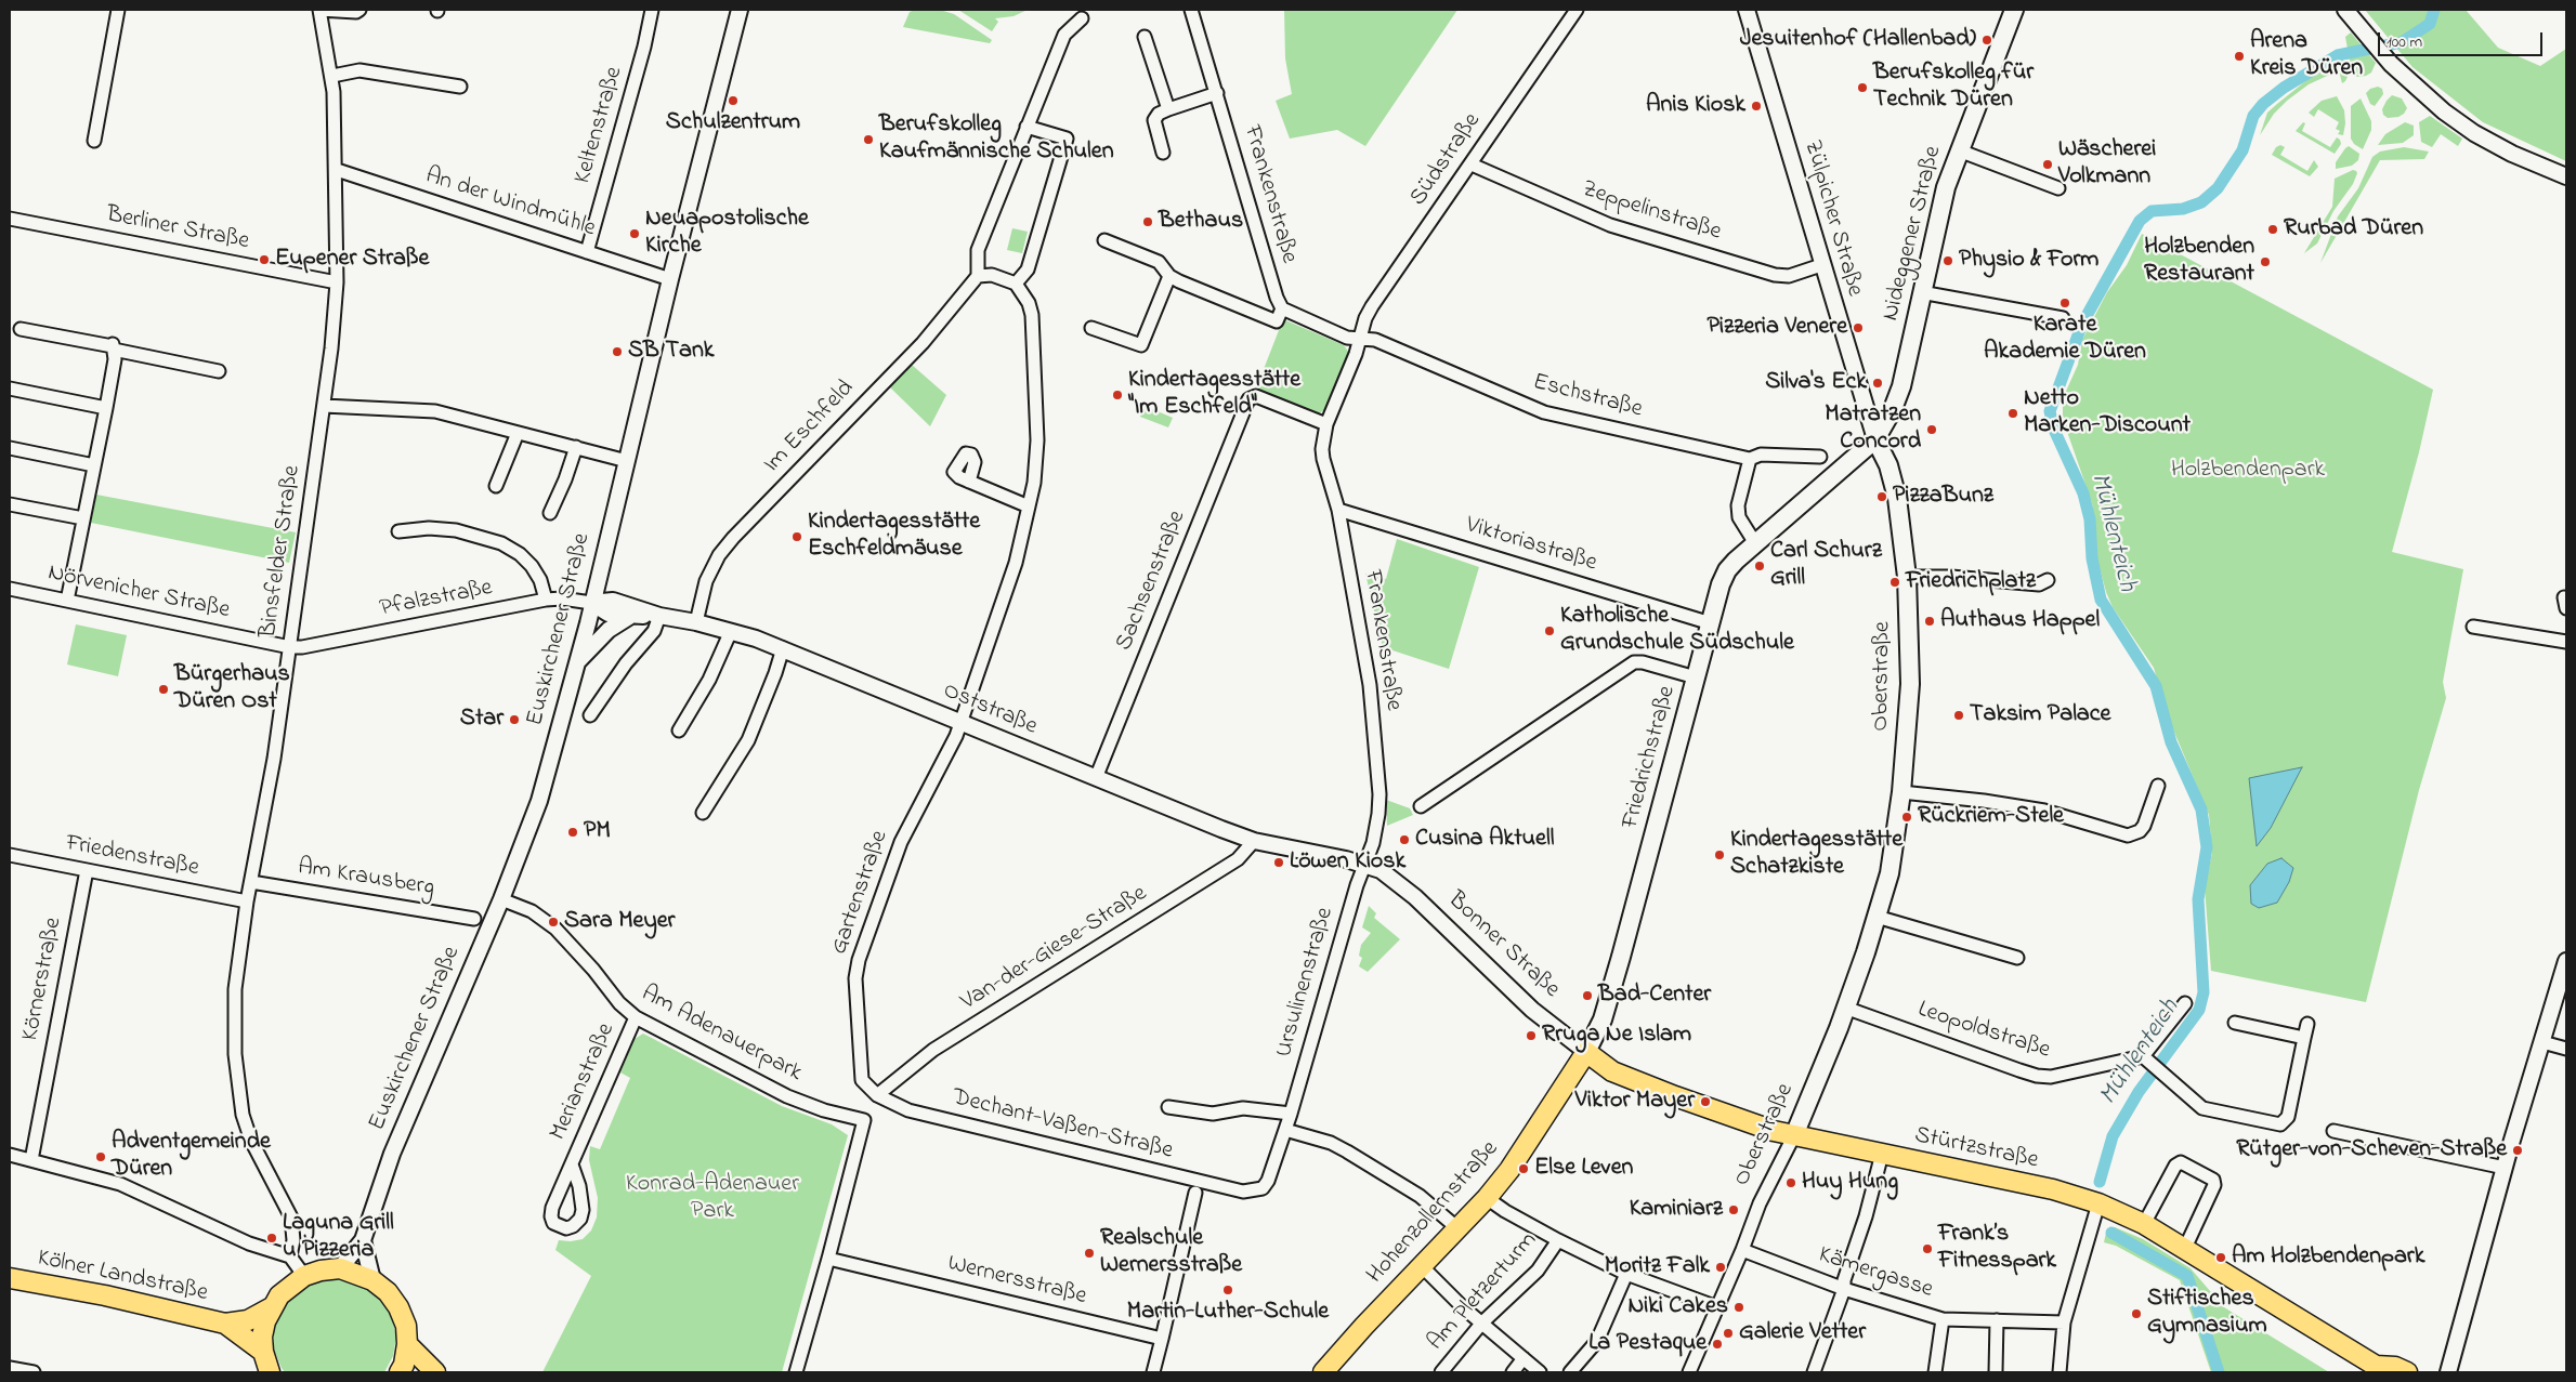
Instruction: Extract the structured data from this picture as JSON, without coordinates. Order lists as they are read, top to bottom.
{
  "streets": {
    "main road": [
      "Nideggener Straße",
      "Oberstraße",
      "Friedrichstraße",
      "Bonner Straße",
      "Stürtzstraße",
      "Hohenzollernstraße",
      "Kölner Landstraße"
    ],
    "street": [
      "Keltenstraße",
      "Südstraße",
      "Frankenstraße",
      "An der Windmühle",
      "Zeppelinstraße",
      "Zülpicher Straße",
      "Berliner Straße",
      "Eschstraße",
      "Im Eschfeld",
      "Viktoriastraße",
      "Binsfelder Straße",
      "Sachsenstraße",
      "Nörvenicher Straße",
      "Pfalzstraße",
      "Euskirchener Straße",
      "Oststraße",
      "Friedenstraße",
      "Am Krausberg",
      "Gartenstraße",
      "Van-der-Giese-Straße",
      "Körnerstraße",
      "Ursulinenstraße",
      "Leopoldstraße",
      "Am Adenauerpark",
      "Merianstraße",
      "Dechant-Vaßen-Straße",
      "Kämergasse",
      "Wernersstraße",
      "Am Pletzerturm"
    ]
  },
  "crossings": [
    ["Keltenstraße", "An der Windmühle"],
    ["Südstraße", "Frankenstraße"],
    ["Südstraße", "Zeppelinstraße"],
    ["Südstraße", "Eschstraße"],
    ["Südstraße", "Sachsenstraße"],
    ["Frankenstraße", "Eschstraße"],
    ["Frankenstraße", "Viktoriastraße"],
    ["Frankenstraße", "Sachsenstraße"],
    ["Frankenstraße", "Oststraße"],
    ["Frankenstraße", "Bonner Straße"],
    ["Frankenstraße", "Ursulinenstraße"],
    ["An der Windmühle", "Binsfelder Straße"],
    ["An der Windmühle", "Euskirchener Straße"],
    ["Zeppelinstraße", "Zülpicher Straße"],
    ["Zülpicher Straße", "Nideggener Straße"],
    ["Zülpicher Straße", "Oberstraße"],
    ["Zülpicher Straße", "Friedrichstraße"],
    ["Berliner Straße", "Binsfelder Straße"],
    ["Nideggener Straße", "Oberstraße"],
    ["Nideggener Straße", "Friedrichstraße"],
    ["Im Eschfeld", "Oststraße"],
    ["Viktoriastraße", "Friedrichstraße"],
    ["Binsfelder Straße", "Nörvenicher Straße"],
    ["Binsfelder Straße", "Pfalzstraße"],
    ["Binsfelder Straße", "Friedenstraße"],
    ["Binsfelder Straße", "Am Krausberg"],
    ["Sachsenstraße", "Oststraße"],
    ["Nörvenicher Straße", "Pfalzstraße"],
    ["Pfalzstraße", "Euskirchener Straße"],
    ["Pfalzstraße", "Oststraße"],
    ["Euskirchener Straße", "Oststraße"],
    ["Euskirchener Straße", "Am Adenauerpark"],
    ["Oberstraße", "Friedrichstraße"],
    ["Oberstraße", "Bonner Straße"],
    ["Oberstraße", "Leopoldstraße"],
    ["Oberstraße", "Stürtzstraße"],
    ["Oberstraße", "Kämergasse"],
    ["Oststraße", "Gartenstraße"],
    ["Oststraße", "Bonner Straße"],
    ["Oststraße", "Van-der-Giese-Straße"],
    ["Oststraße", "Ursulinenstraße"],
    ["Friedrichstraße", "Bonner Straße"],
    ["Friedrichstraße", "Hohenzollernstraße"],
    ["Friedenstraße", "Körnerstraße"],
    ["Gartenstraße", "Dechant-Vaßen-Straße"],
    ["Bonner Straße", "Ursulinenstraße"],
    ["Bonner Straße", "Stürtzstraße"],
    ["Bonner Straße", "Hohenzollernstraße"],
    ["Van-der-Giese-Straße", "Dechant-Vaßen-Straße"],
    ["Ursulinenstraße", "Dechant-Vaßen-Straße"],
    ["Am Adenauerpark", "Merianstraße"],
    ["Am Adenauerpark", "Wernersstraße"]
  ],
  "water": ["Mühlenteich"],
  "parks": ["Holzbendenpark", "Konrad-Adenauer Park"],
  "places": [
    "Jesuitenhof (Hallenbad)",
    "Arena Kreis Düren",
    "Berufskolleg für Technik Düren",
    "Schulzentrum",
    "Anis Kiosk",
    "Berufskolleg Kaufmännische Schulen",
    "Wäscherei Volkmann",
    "Bethaus",
    "Rurbad Düren",
    "Neuapostolische Kirche",
    "Eupener Straße",
    "Physio & Form",
    "Holzbenden Restaurant",
    "Karate Akademie Düren",
    "Pizzeria Venere",
    "SB Tank",
    "Silva's Eck",
    "Kindertagesstätte \"Im Eschfeld\"",
    "Netto Marken-Discount",
    "Matratzen Concord",
    "PizzaBunz",
    "Kindertagesstätte Eschfeldmäuse",
    "Carl Schurz Grill",
    "Friedrichplatz",
    "Authaus Happel",
    "Katholische Grundschule Südschule",
    "Bürgerhaus Düren Ost",
    "Taksim Palace",
    "Star",
    "Rückriem-Stele",
    "PM",
    "Cusina Aktuell",
    "Kindertagesstätte Schatzkiste",
    "Löwen Kiosk",
    "Sara Meyer",
    "Bad-Center",
    "Rruga Ne Islam",
    "Viktor Mayer",
    "Rütger-von-Scheven-Straße",
    "Adventgemeinde Düren",
    "Else Leven",
    "Huy Hung",
    "Kaminiarz",
    "Laguna Grill u Pizzeria",
    "Frank’s Fitnesspark",
    "Realschule Wernersstraße",
    "Am Holzbendenpark",
    "Moritz Falk",
    "Martin-Luther-Schule",
    "Niki Cakes",
    "Stiftisches Gymnasium",
    "Galerie Vetter",
    "La Pestaque"
  ],
  "scale_bar": "100 m"
}
